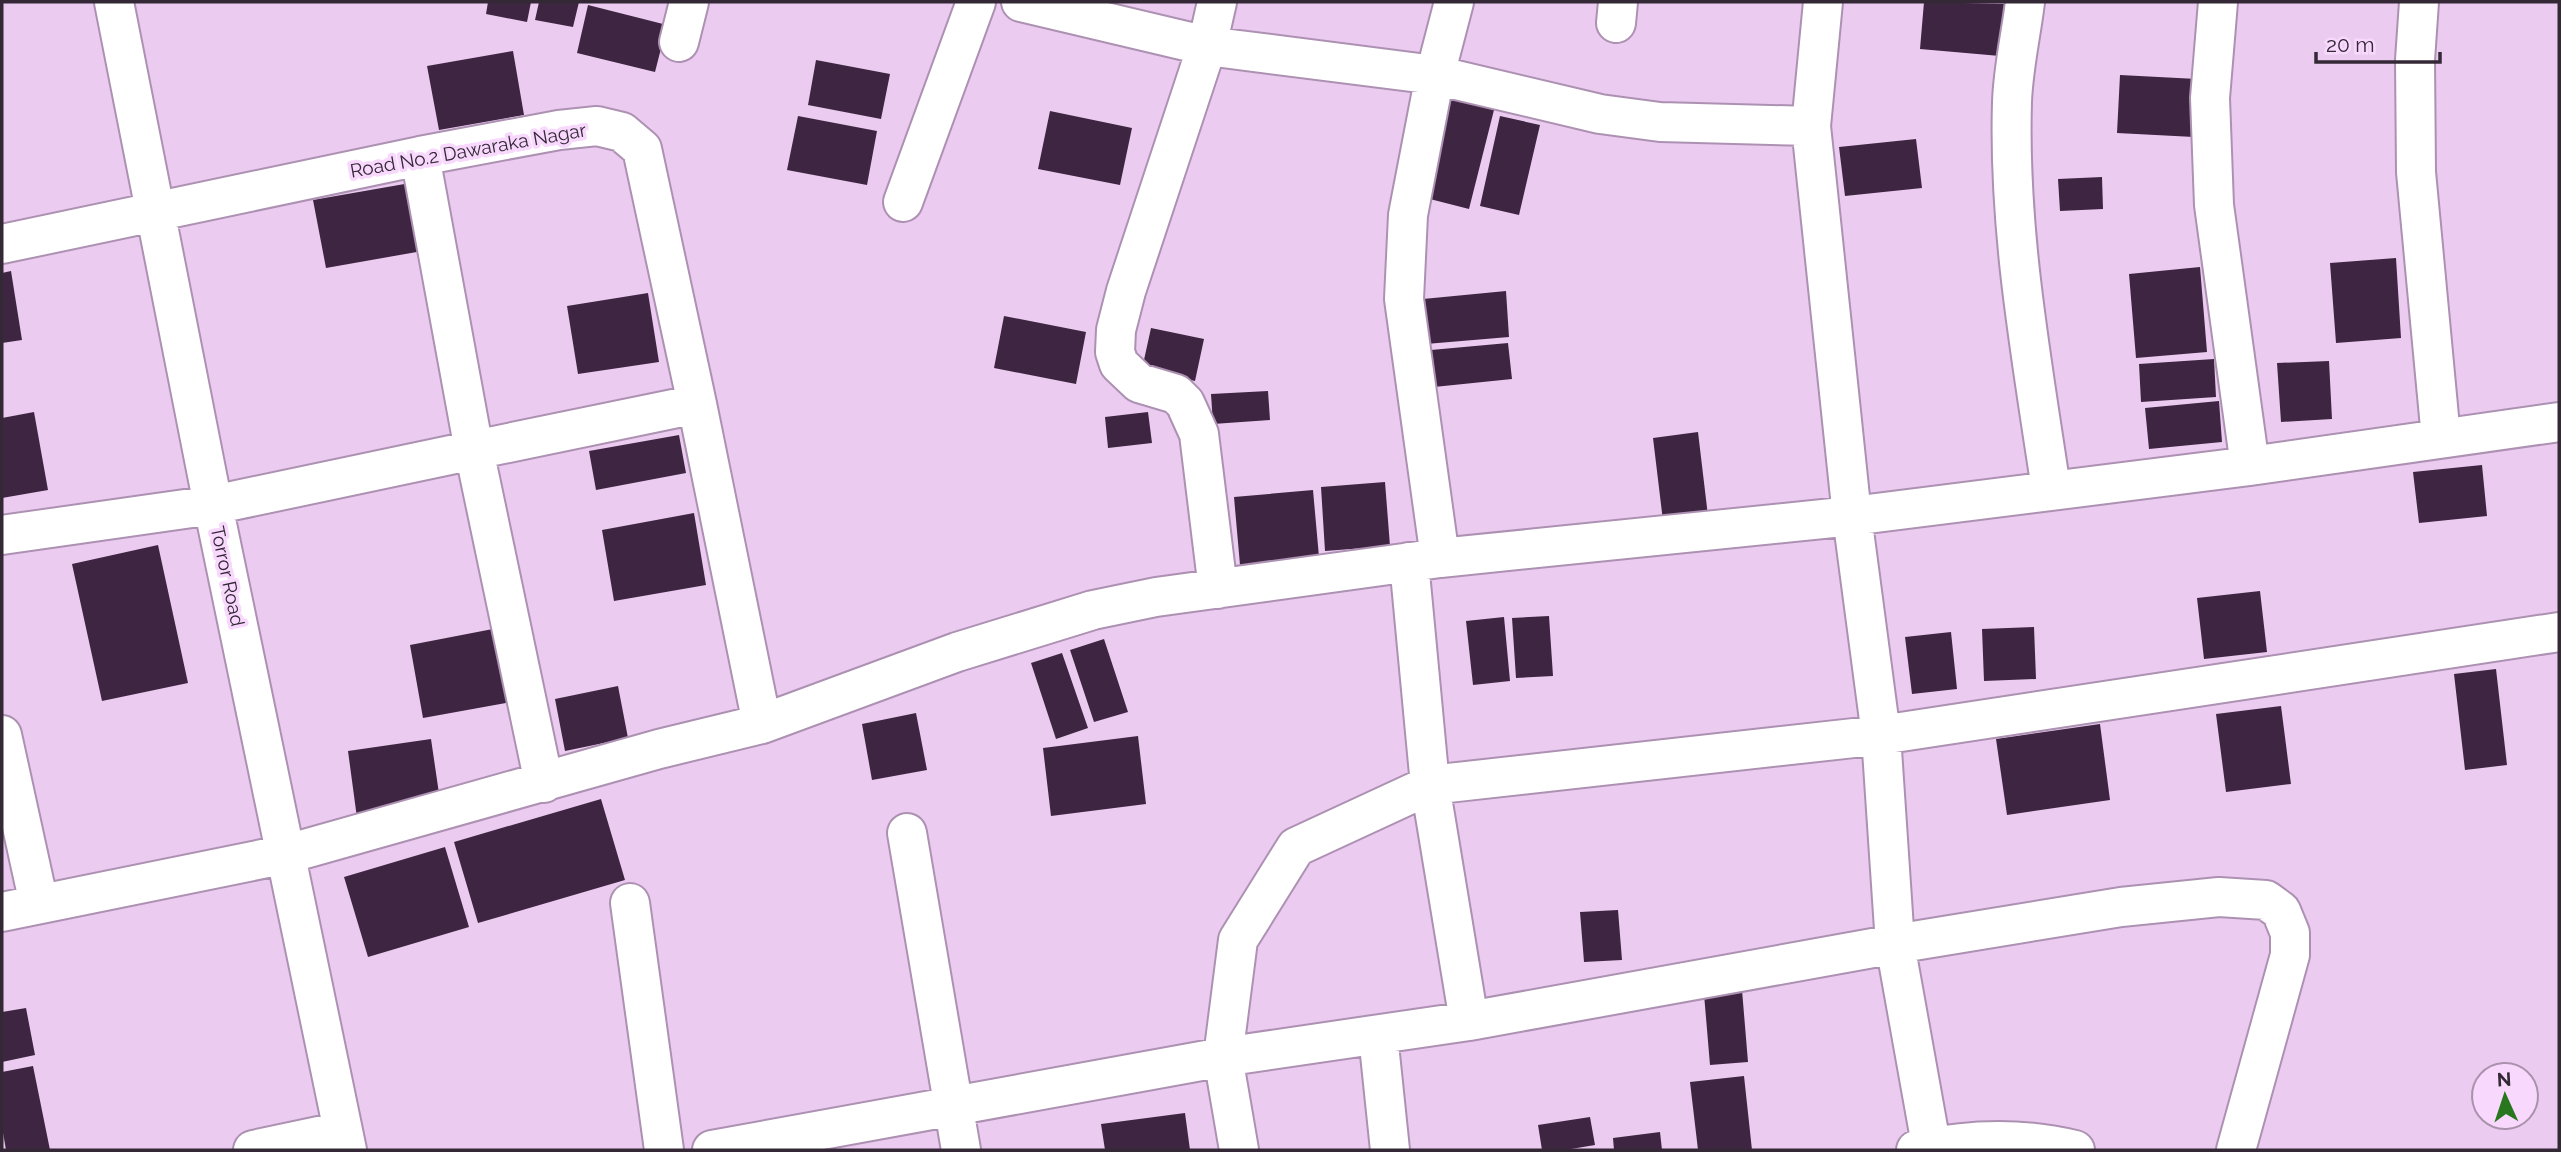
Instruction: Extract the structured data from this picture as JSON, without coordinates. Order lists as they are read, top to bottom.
{
  "streets": {
    "street": ["Road No.2 Dawaraka Nagar", "Torror Road"]
  },
  "crossings": [
    ["Road No.2 Dawaraka Nagar", "Torror Road"]
  ],
  "scale_bar": "20 m",
  "north": "top"
}
